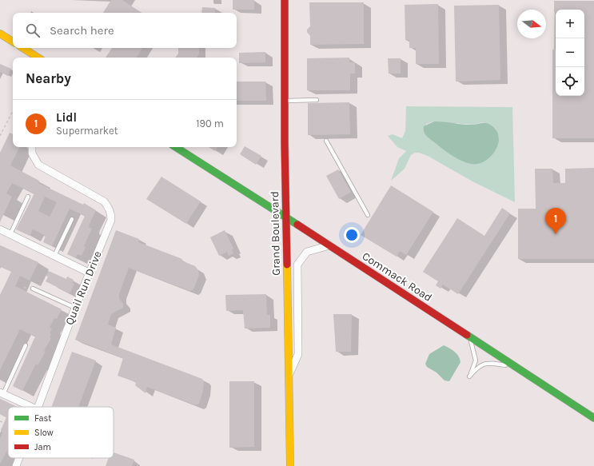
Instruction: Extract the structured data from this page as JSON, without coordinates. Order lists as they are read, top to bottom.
{
  "streets": {
    "main road": ["Grand Boulevard", "Commack Road"],
    "street": ["Quail Run Drive"]
  },
  "crossings": [
    ["Grand Boulevard", "Commack Road"]
  ],
  "legend": ["Fast", "Slow", "Jam"],
  "north": "right",
  "page": {
    "map_buttons": ["+", "−"],
    "search": "Search here",
    "heading": "Nearby",
    "list": [
      {
        "mark": "1",
        "name": "Lidl",
        "note": "Supermarket",
        "value": "190 m"
      }
    ],
    "pins": "1"
  }
}
